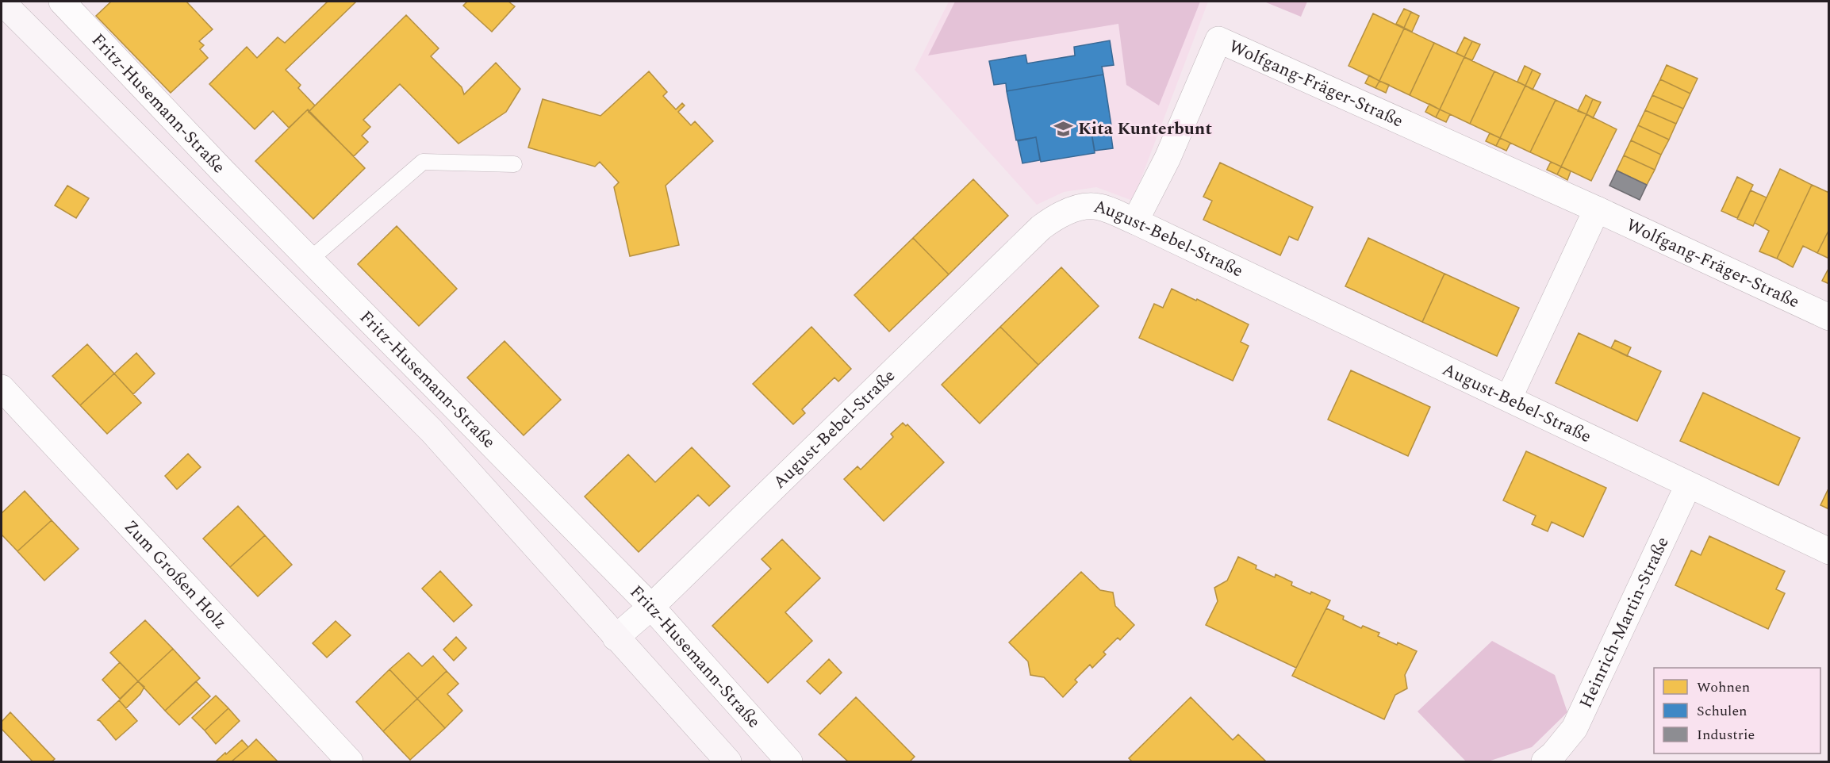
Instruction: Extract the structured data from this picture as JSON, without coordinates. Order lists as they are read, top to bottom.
{
  "streets": {
    "street": [
      "Wolfgang-Fräger-Straße",
      "Fritz-Husemann-Straße",
      "August-Bebel-Straße",
      "Zum Großen Holz",
      "Heinrich-Martin-Straße"
    ]
  },
  "crossings": [
    ["Wolfgang-Fräger-Straße", "August-Bebel-Straße"],
    ["Fritz-Husemann-Straße", "August-Bebel-Straße"],
    ["August-Bebel-Straße", "Heinrich-Martin-Straße"]
  ],
  "places": {
    "school or university": ["Kita Kunterbunt"]
  },
  "legend": ["Wohnen", "Schulen", "Industrie"]
}
